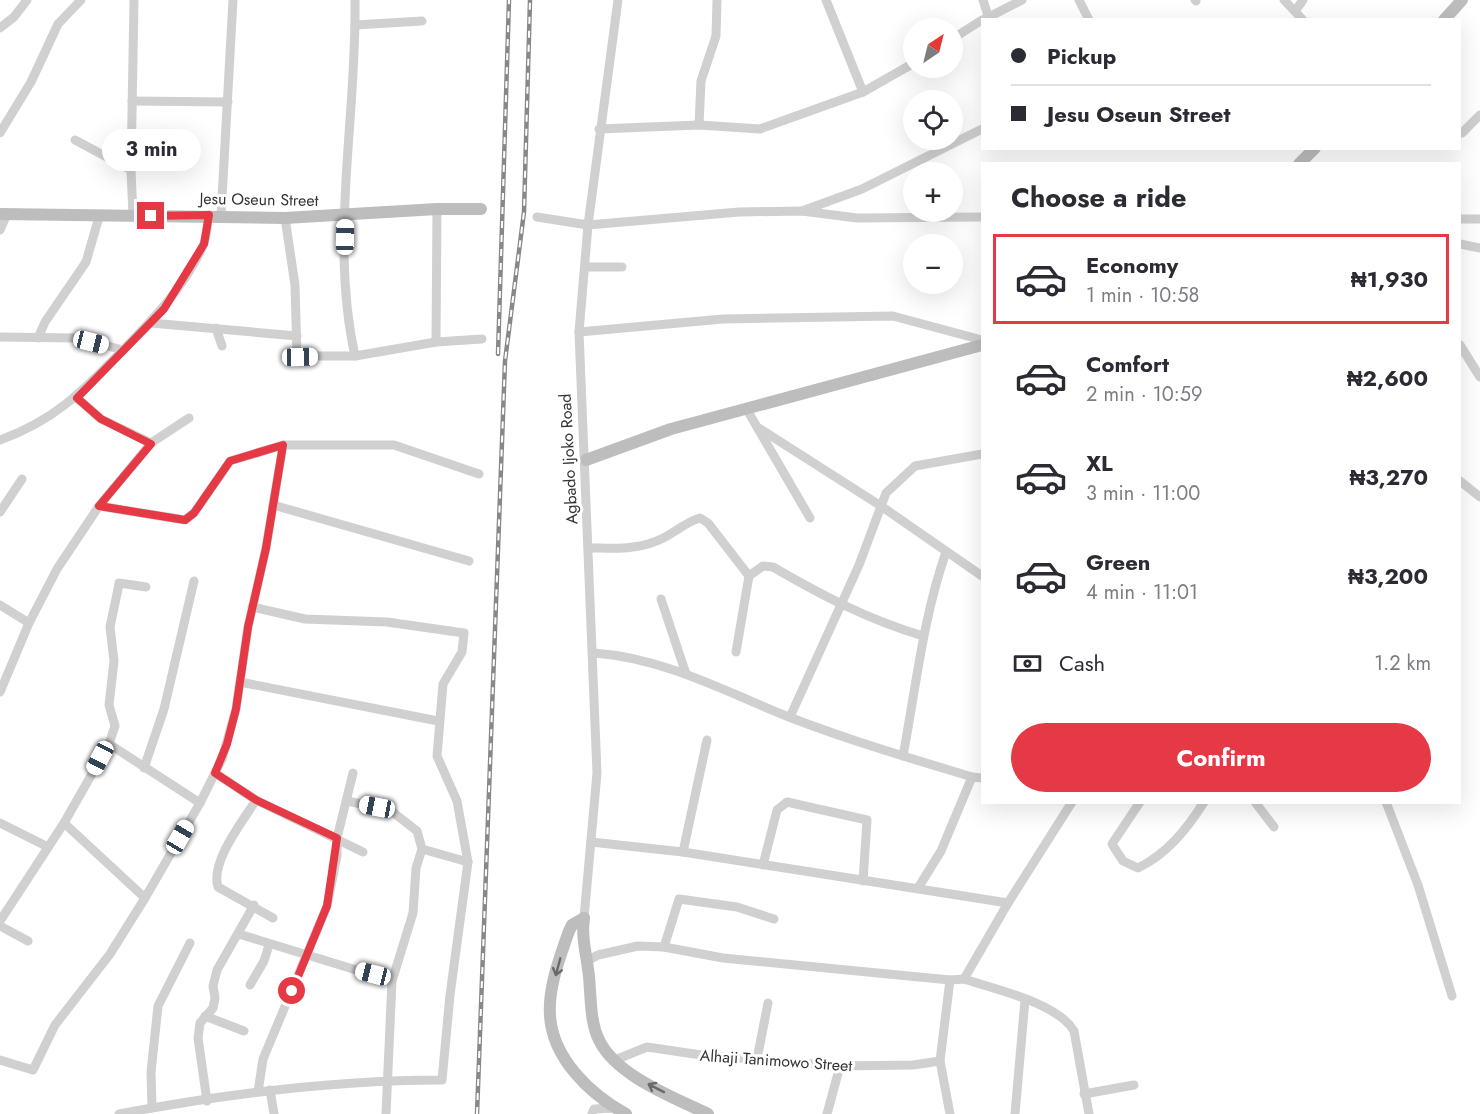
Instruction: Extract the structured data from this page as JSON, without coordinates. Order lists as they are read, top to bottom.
{
  "streets": {
    "main road": ["Jesu Oseun Street", "Agbado Ijoko Road"],
    "street": ["Alhaji Tanimowo Street"]
  },
  "crossings": [
    ["Agbado Ijoko Road", "Alhaji Tanimowo Street"]
  ],
  "north": "top right",
  "page": {
    "map_buttons": ["+", "−"],
    "banner": ["Pickup", "Jesu Oseun Street"],
    "bubble": "3 min",
    "heading": "Choose a ride",
    "list": [
      {
        "name": "Economy",
        "note": "1 min · 10:58",
        "value": "₦1,930"
      },
      {
        "name": "Comfort",
        "note": "2 min · 10:59",
        "value": "₦2,600"
      },
      {
        "name": "XL",
        "note": "3 min · 11:00",
        "value": "₦3,270"
      },
      {
        "name": "Green",
        "note": "4 min · 11:01",
        "value": "₦3,200"
      }
    ],
    "pay": ["Cash", "1.2 km"],
    "buttons": "Confirm"
  }
}
